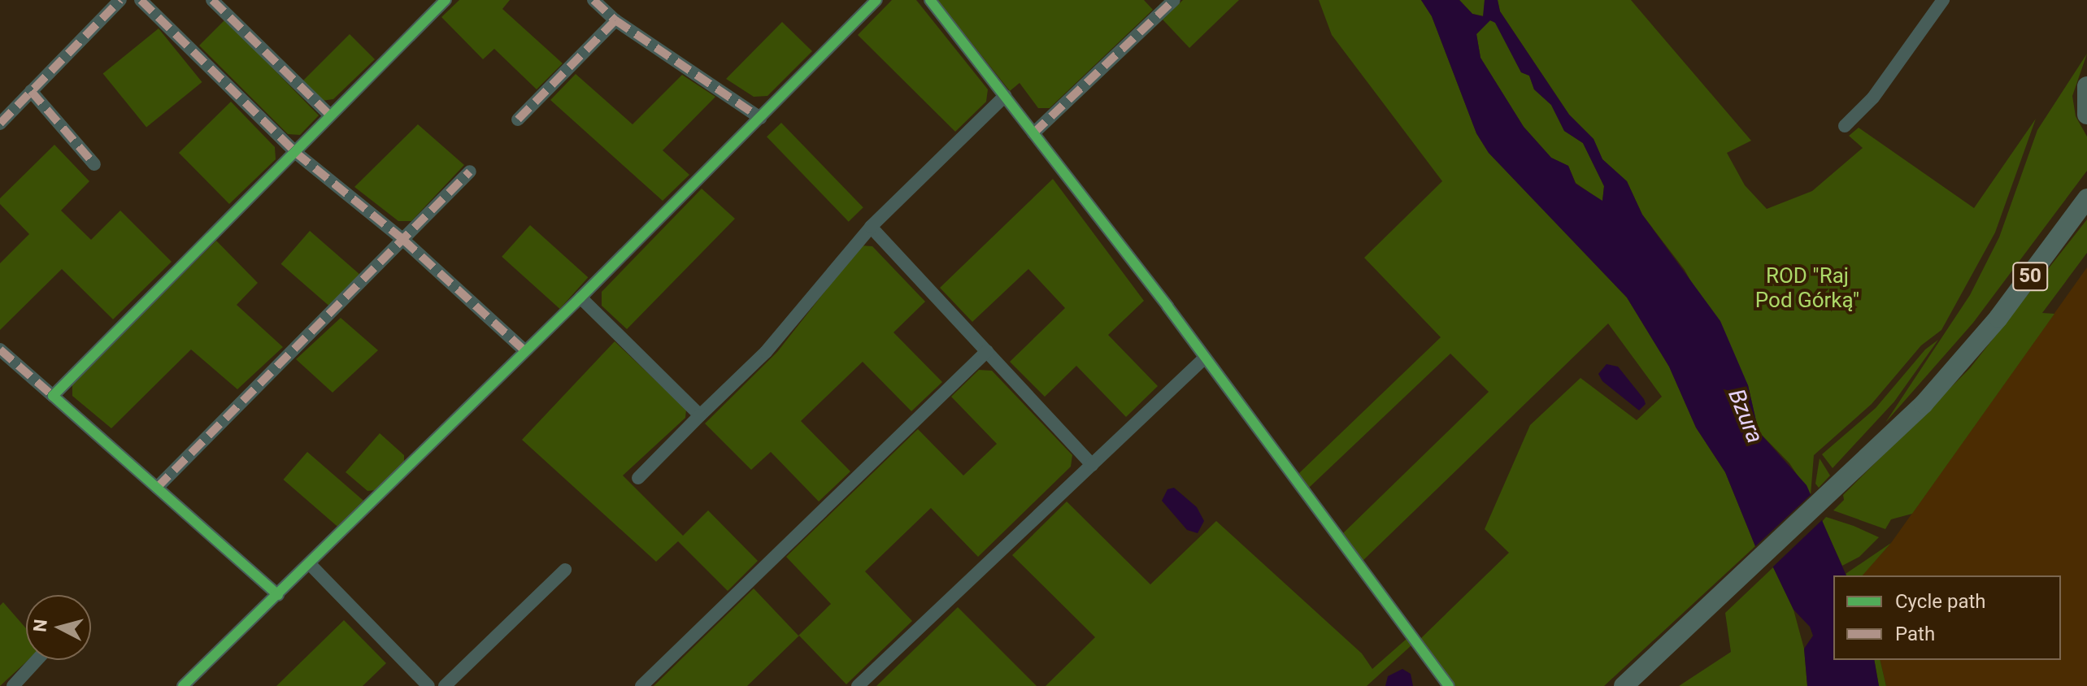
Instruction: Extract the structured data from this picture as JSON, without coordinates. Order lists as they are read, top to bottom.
{
  "streets": {
    "main road": ["50"]
  },
  "water": ["Bzura"],
  "parks": ["ROD \"Raj Pod Górką\""],
  "legend": ["Cycle path", "Path"],
  "north": "left"
}
